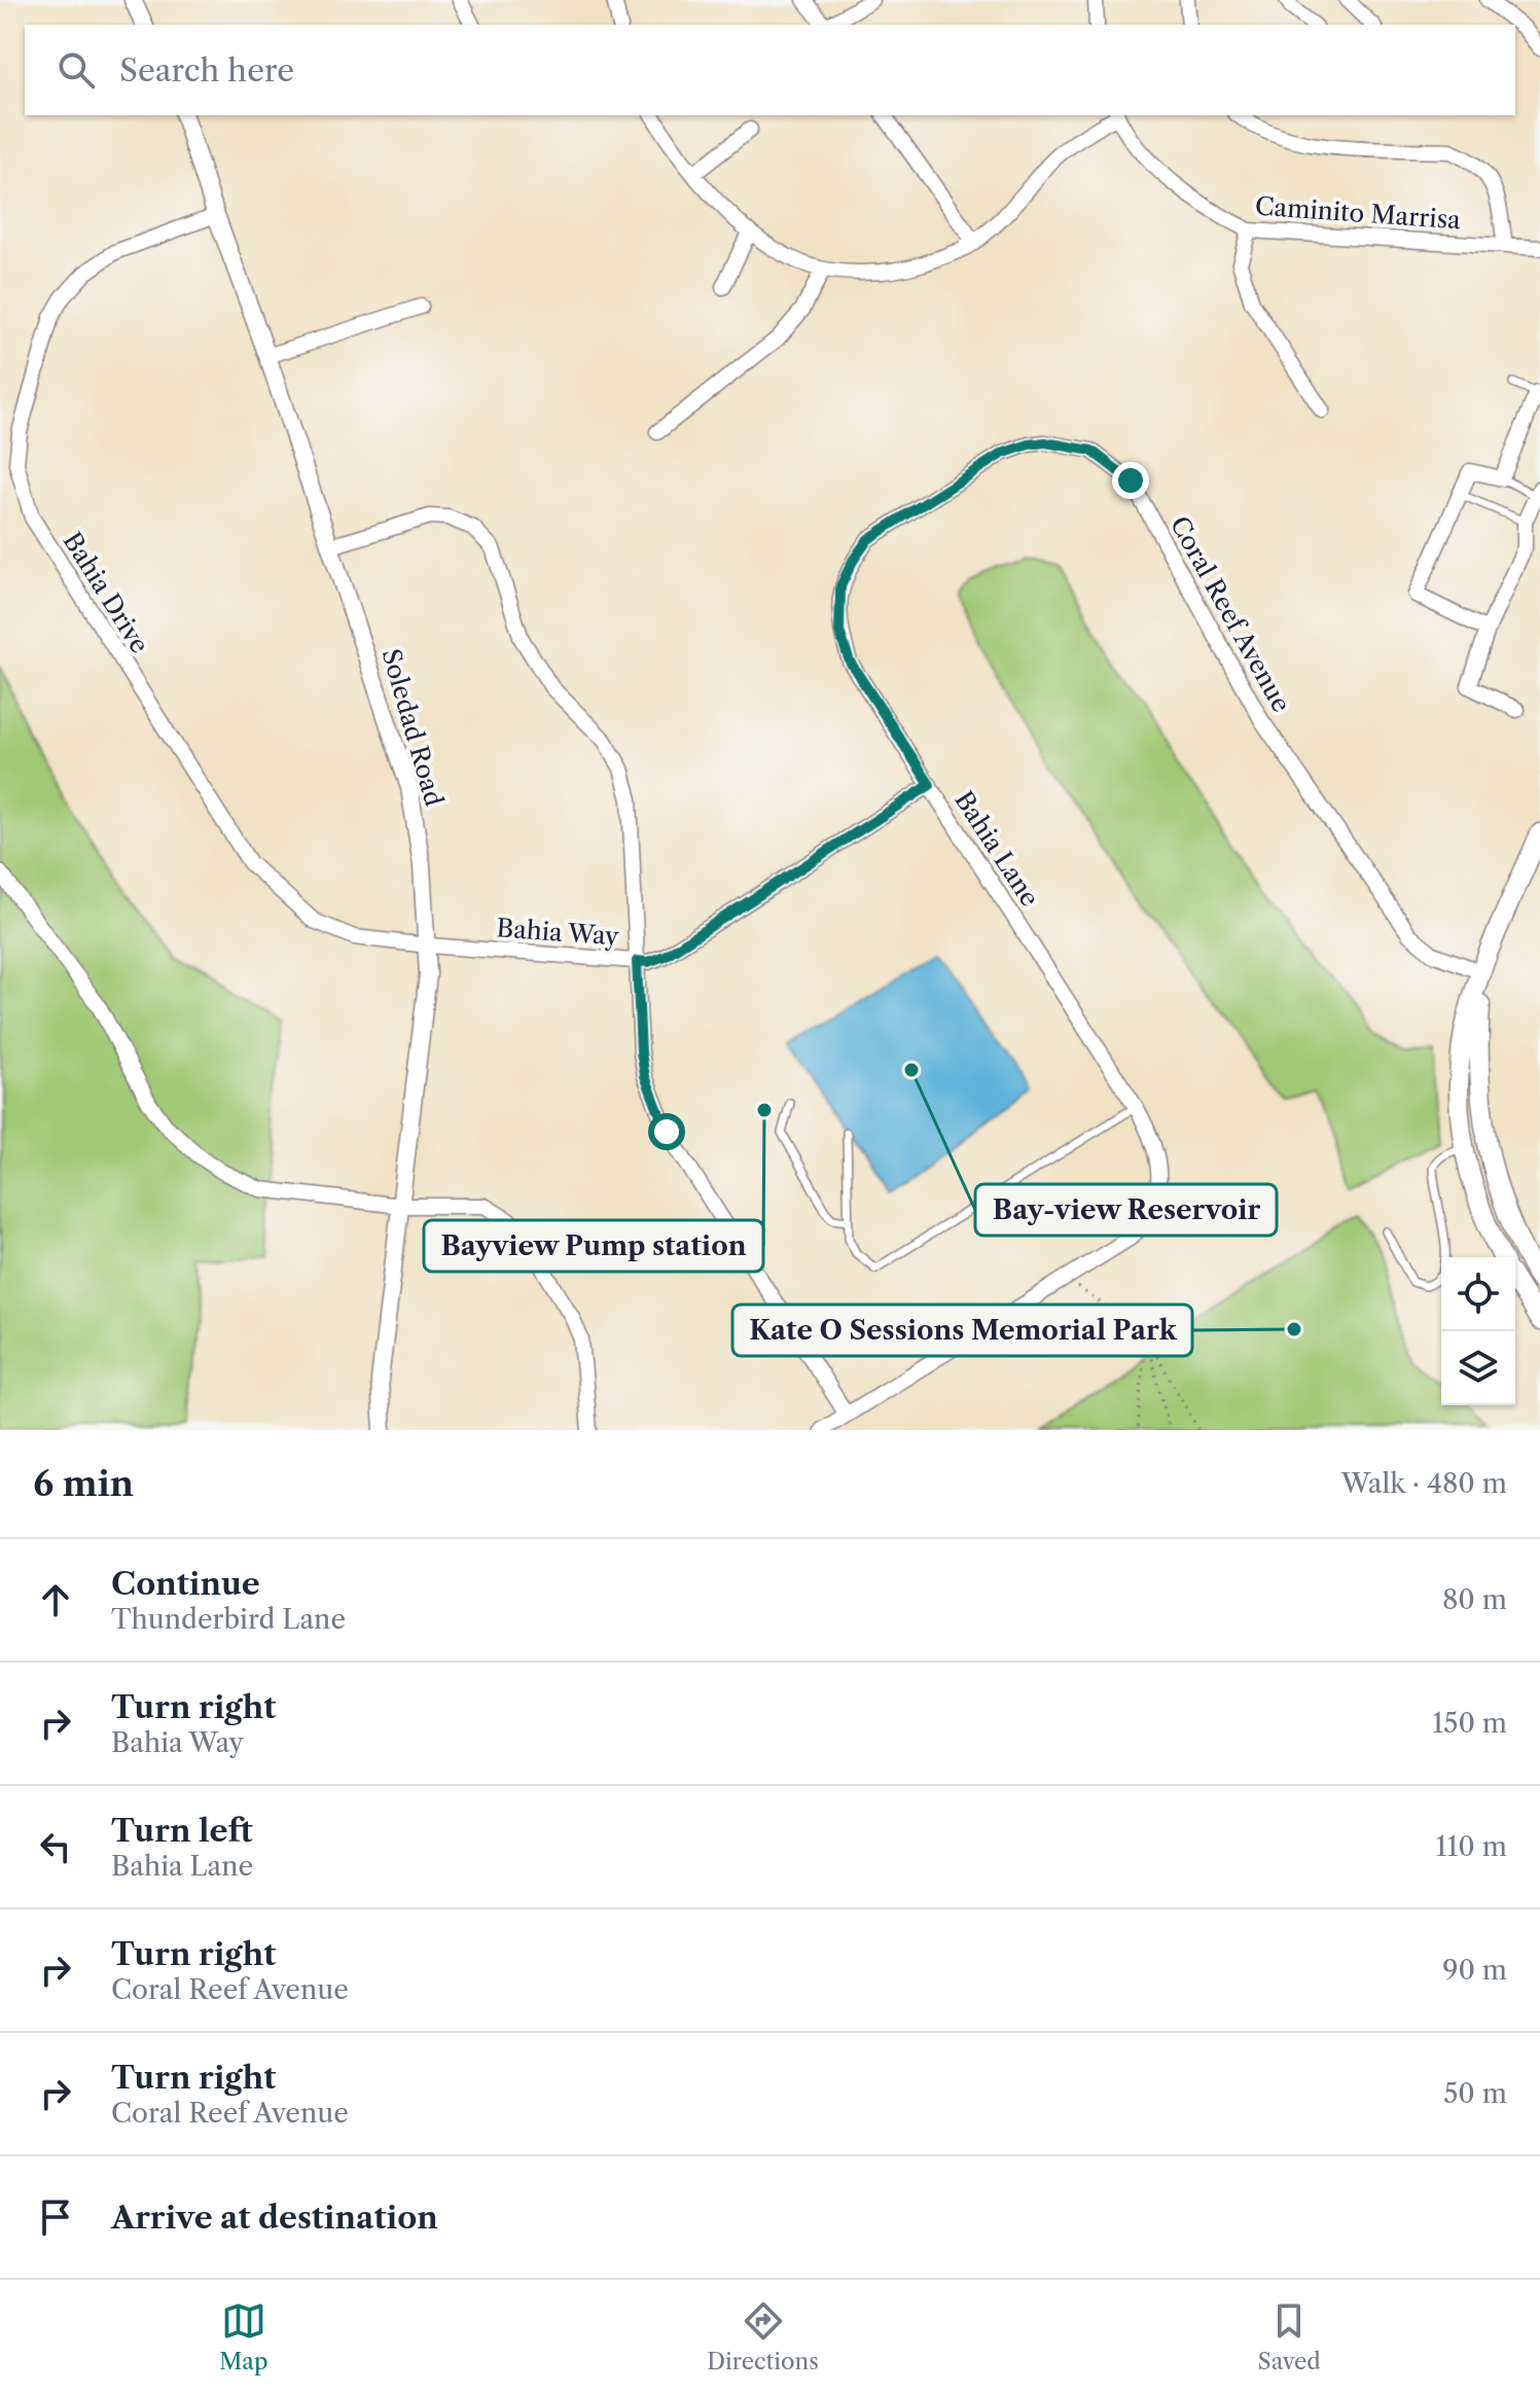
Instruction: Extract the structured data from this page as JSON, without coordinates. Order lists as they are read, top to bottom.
{
  "streets": {
    "street": [
      "Caminito Marrisa",
      "Bahia Drive",
      "Coral Reef Avenue",
      "Soledad Road",
      "Bahia Lane",
      "Bahia Way"
    ]
  },
  "crossings": [
    ["Bahia Drive", "Soledad Road"],
    ["Bahia Drive", "Bahia Way"],
    ["Coral Reef Avenue", "Bahia Lane"],
    ["Soledad Road", "Bahia Way"],
    ["Bahia Lane", "Bahia Way"]
  ],
  "places": ["Bay-view Reservoir", "Bayview Pump station", "Kate O Sessions Memorial Park"],
  "page": {
    "search": "Search here",
    "heading": ["6 min", "Walk · 480 m"],
    "list": [
      ["Continue", "Thunderbird Lane", "80 m"],
      ["Turn right", "Bahia Way", "150 m"],
      ["Turn left", "Bahia Lane", "110 m"],
      ["Turn right", "Coral Reef Avenue", "90 m"],
      ["Turn right", "Coral Reef Avenue", "50 m"],
      "Arrive at destination"
    ],
    "nav": ["Map", "Directions", "Saved"]
  }
}
